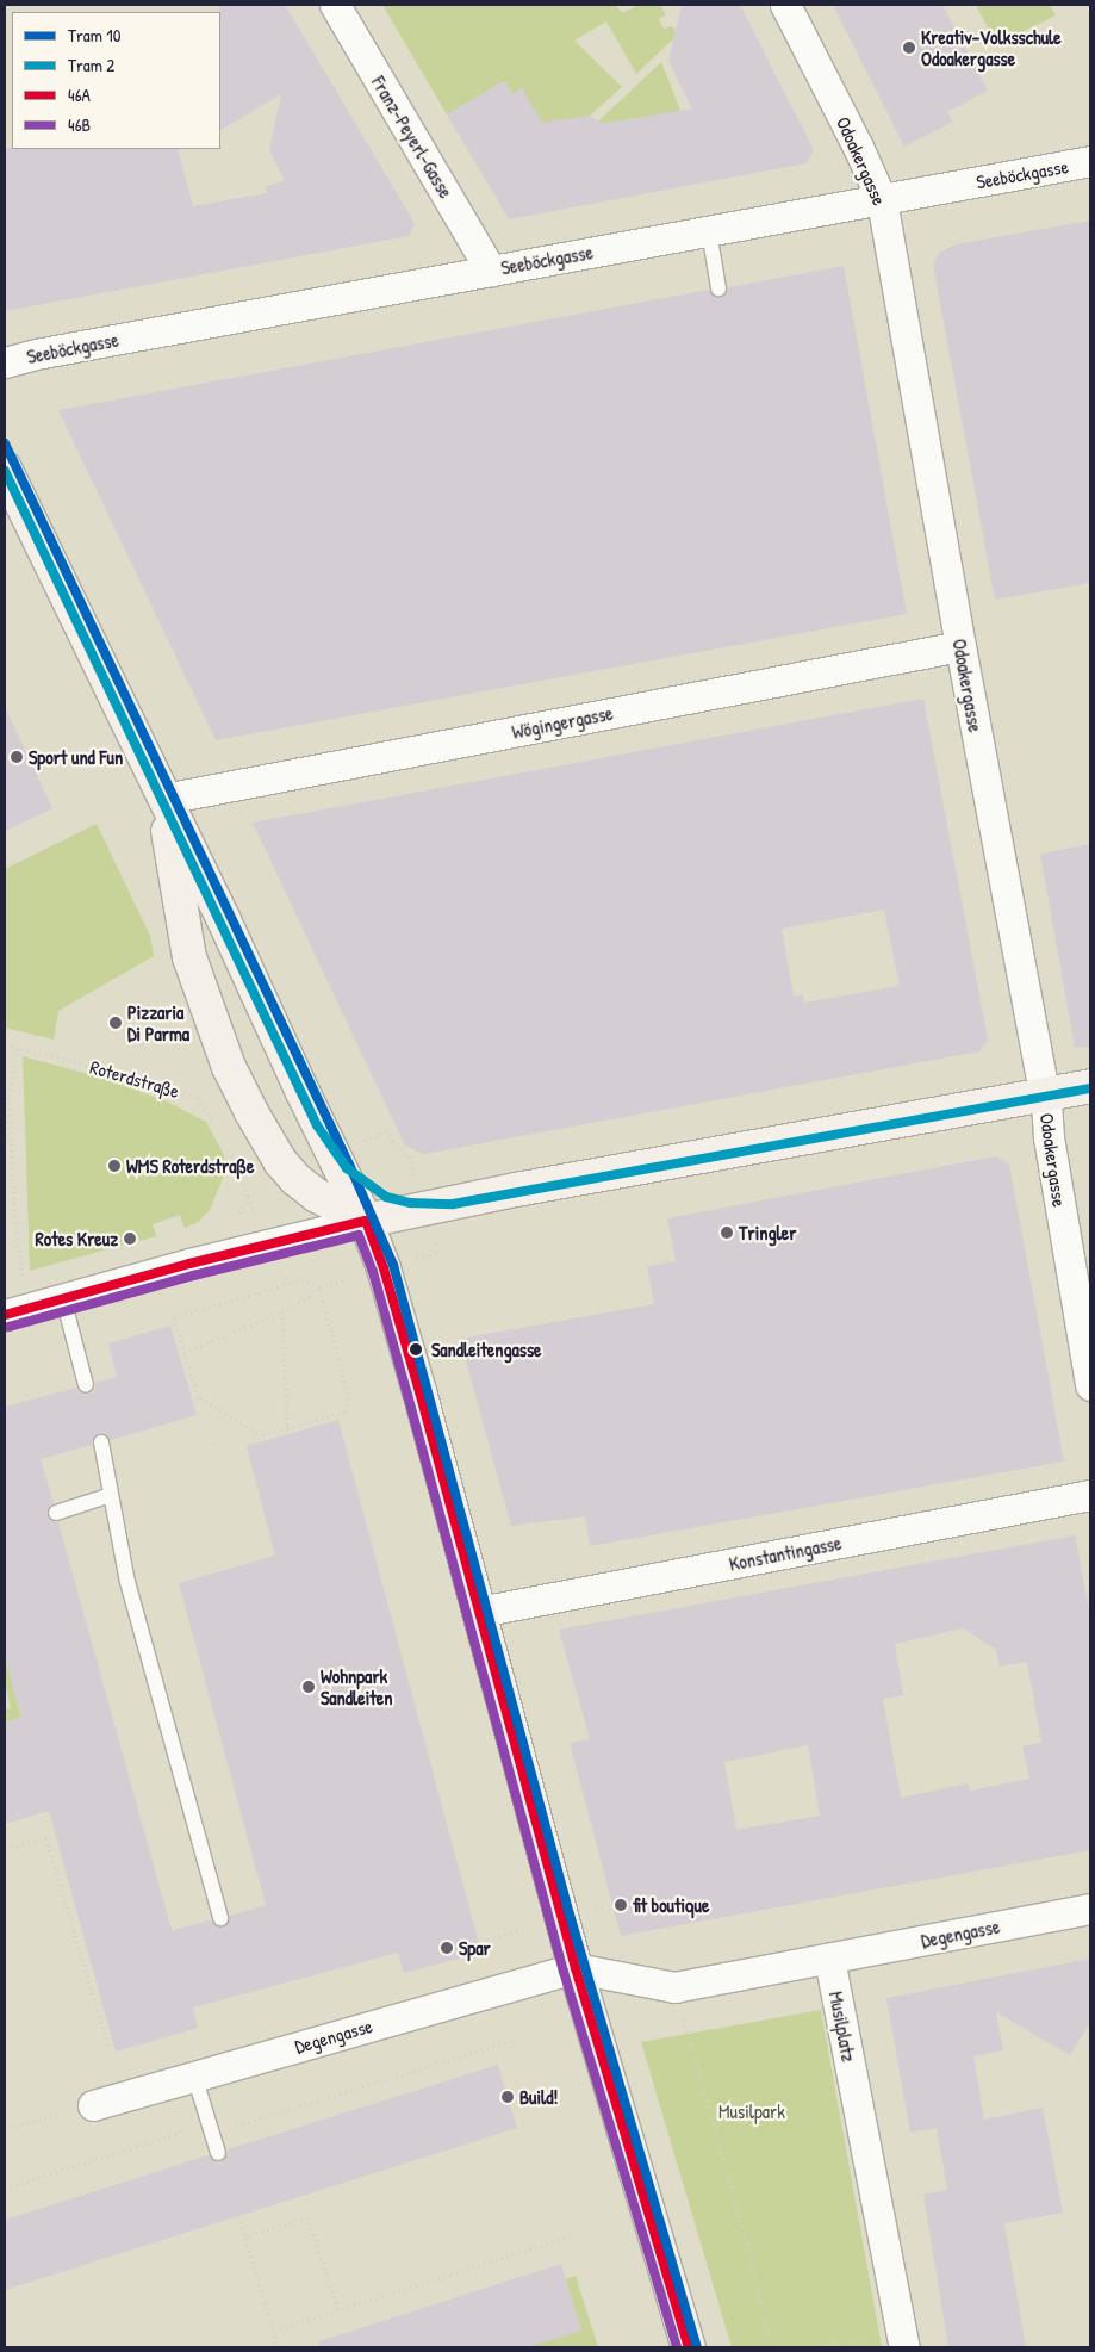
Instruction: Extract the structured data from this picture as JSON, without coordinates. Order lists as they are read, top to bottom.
{
  "streets": {
    "street": [
      "Franz-Peyerl-Gasse",
      "Odoakergasse",
      "Seeböckgasse",
      "Wögingergasse",
      "Konstantingasse",
      "Degengasse",
      "Musilplatz"
    ],
    "path": ["Roterdstraße"]
  },
  "crossings": [
    ["Franz-Peyerl-Gasse", "Seeböckgasse"],
    ["Odoakergasse", "Seeböckgasse"],
    ["Odoakergasse", "Wögingergasse"],
    ["Degengasse", "Musilplatz"]
  ],
  "parks": ["Musilpark"],
  "places": [
    "Kreativ-Volksschule Odoakergasse",
    "Sport und Fun",
    "Pizzaria Di Parma",
    "WMS Roterdstraße",
    "Tringler",
    "Rotes Kreuz",
    "Sandleitengasse",
    "Wohnpark Sandleiten",
    "fit boutique",
    "Spar",
    "Build!"
  ],
  "lines": [
    "tram line 10",
    "tram line 2",
    "transit line 46A",
    "transit line 46B"
  ],
  "legend": [
    "Tram 10",
    "Tram 2",
    "46A",
    "46B"
  ]
}
